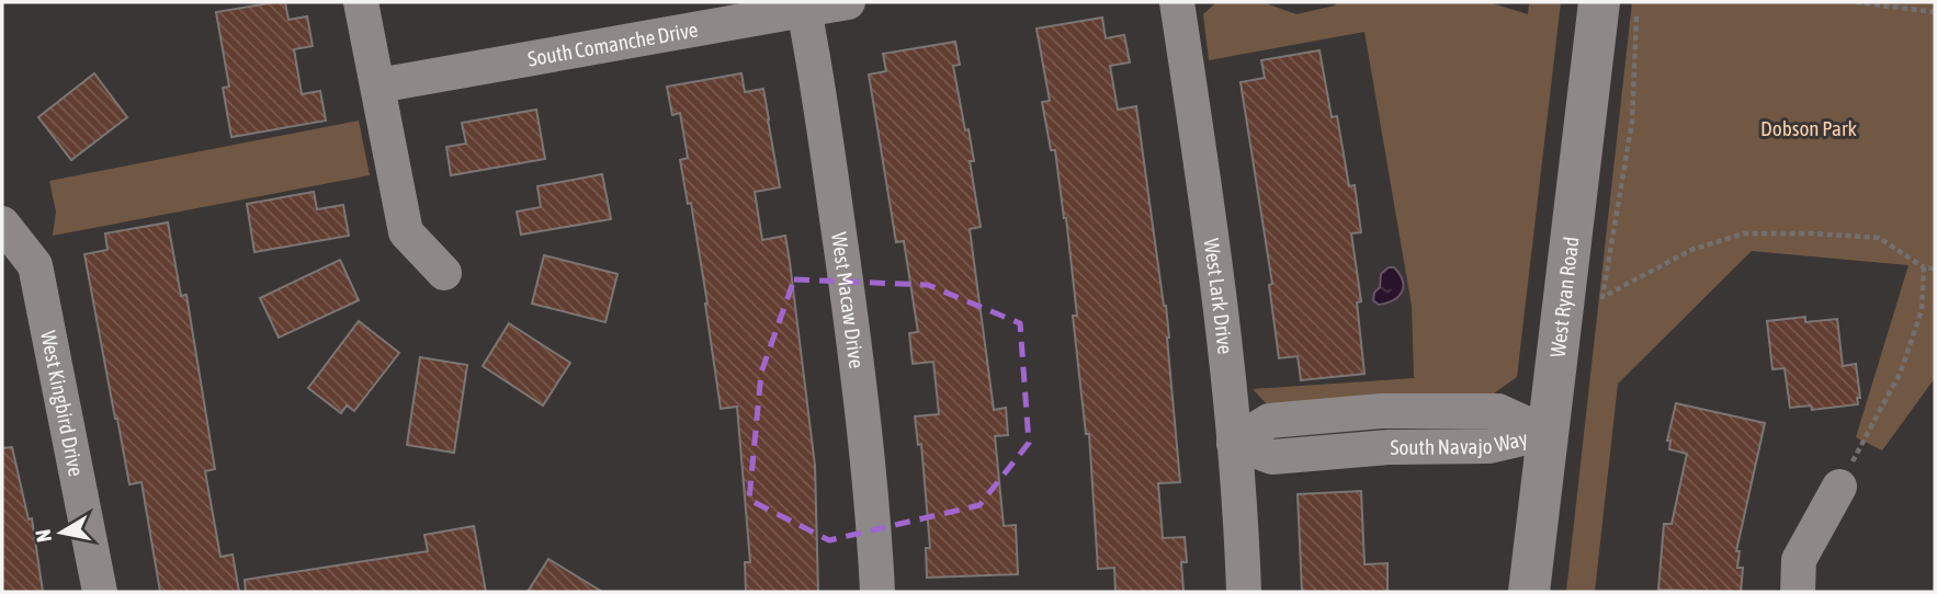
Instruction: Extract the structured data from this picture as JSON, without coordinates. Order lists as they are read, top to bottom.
{
  "streets": {
    "street": [
      "South Comanche Drive",
      "West Lark Drive",
      "West Ryan Road",
      "West Macaw Drive",
      "West Kingbird Drive",
      "South Navajo Way"
    ]
  },
  "crossings": [
    ["South Comanche Drive", "West Macaw Drive"],
    ["West Lark Drive", "South Navajo Way"],
    ["West Ryan Road", "South Navajo Way"]
  ],
  "parks": ["Dobson Park"],
  "north": "left"
}
